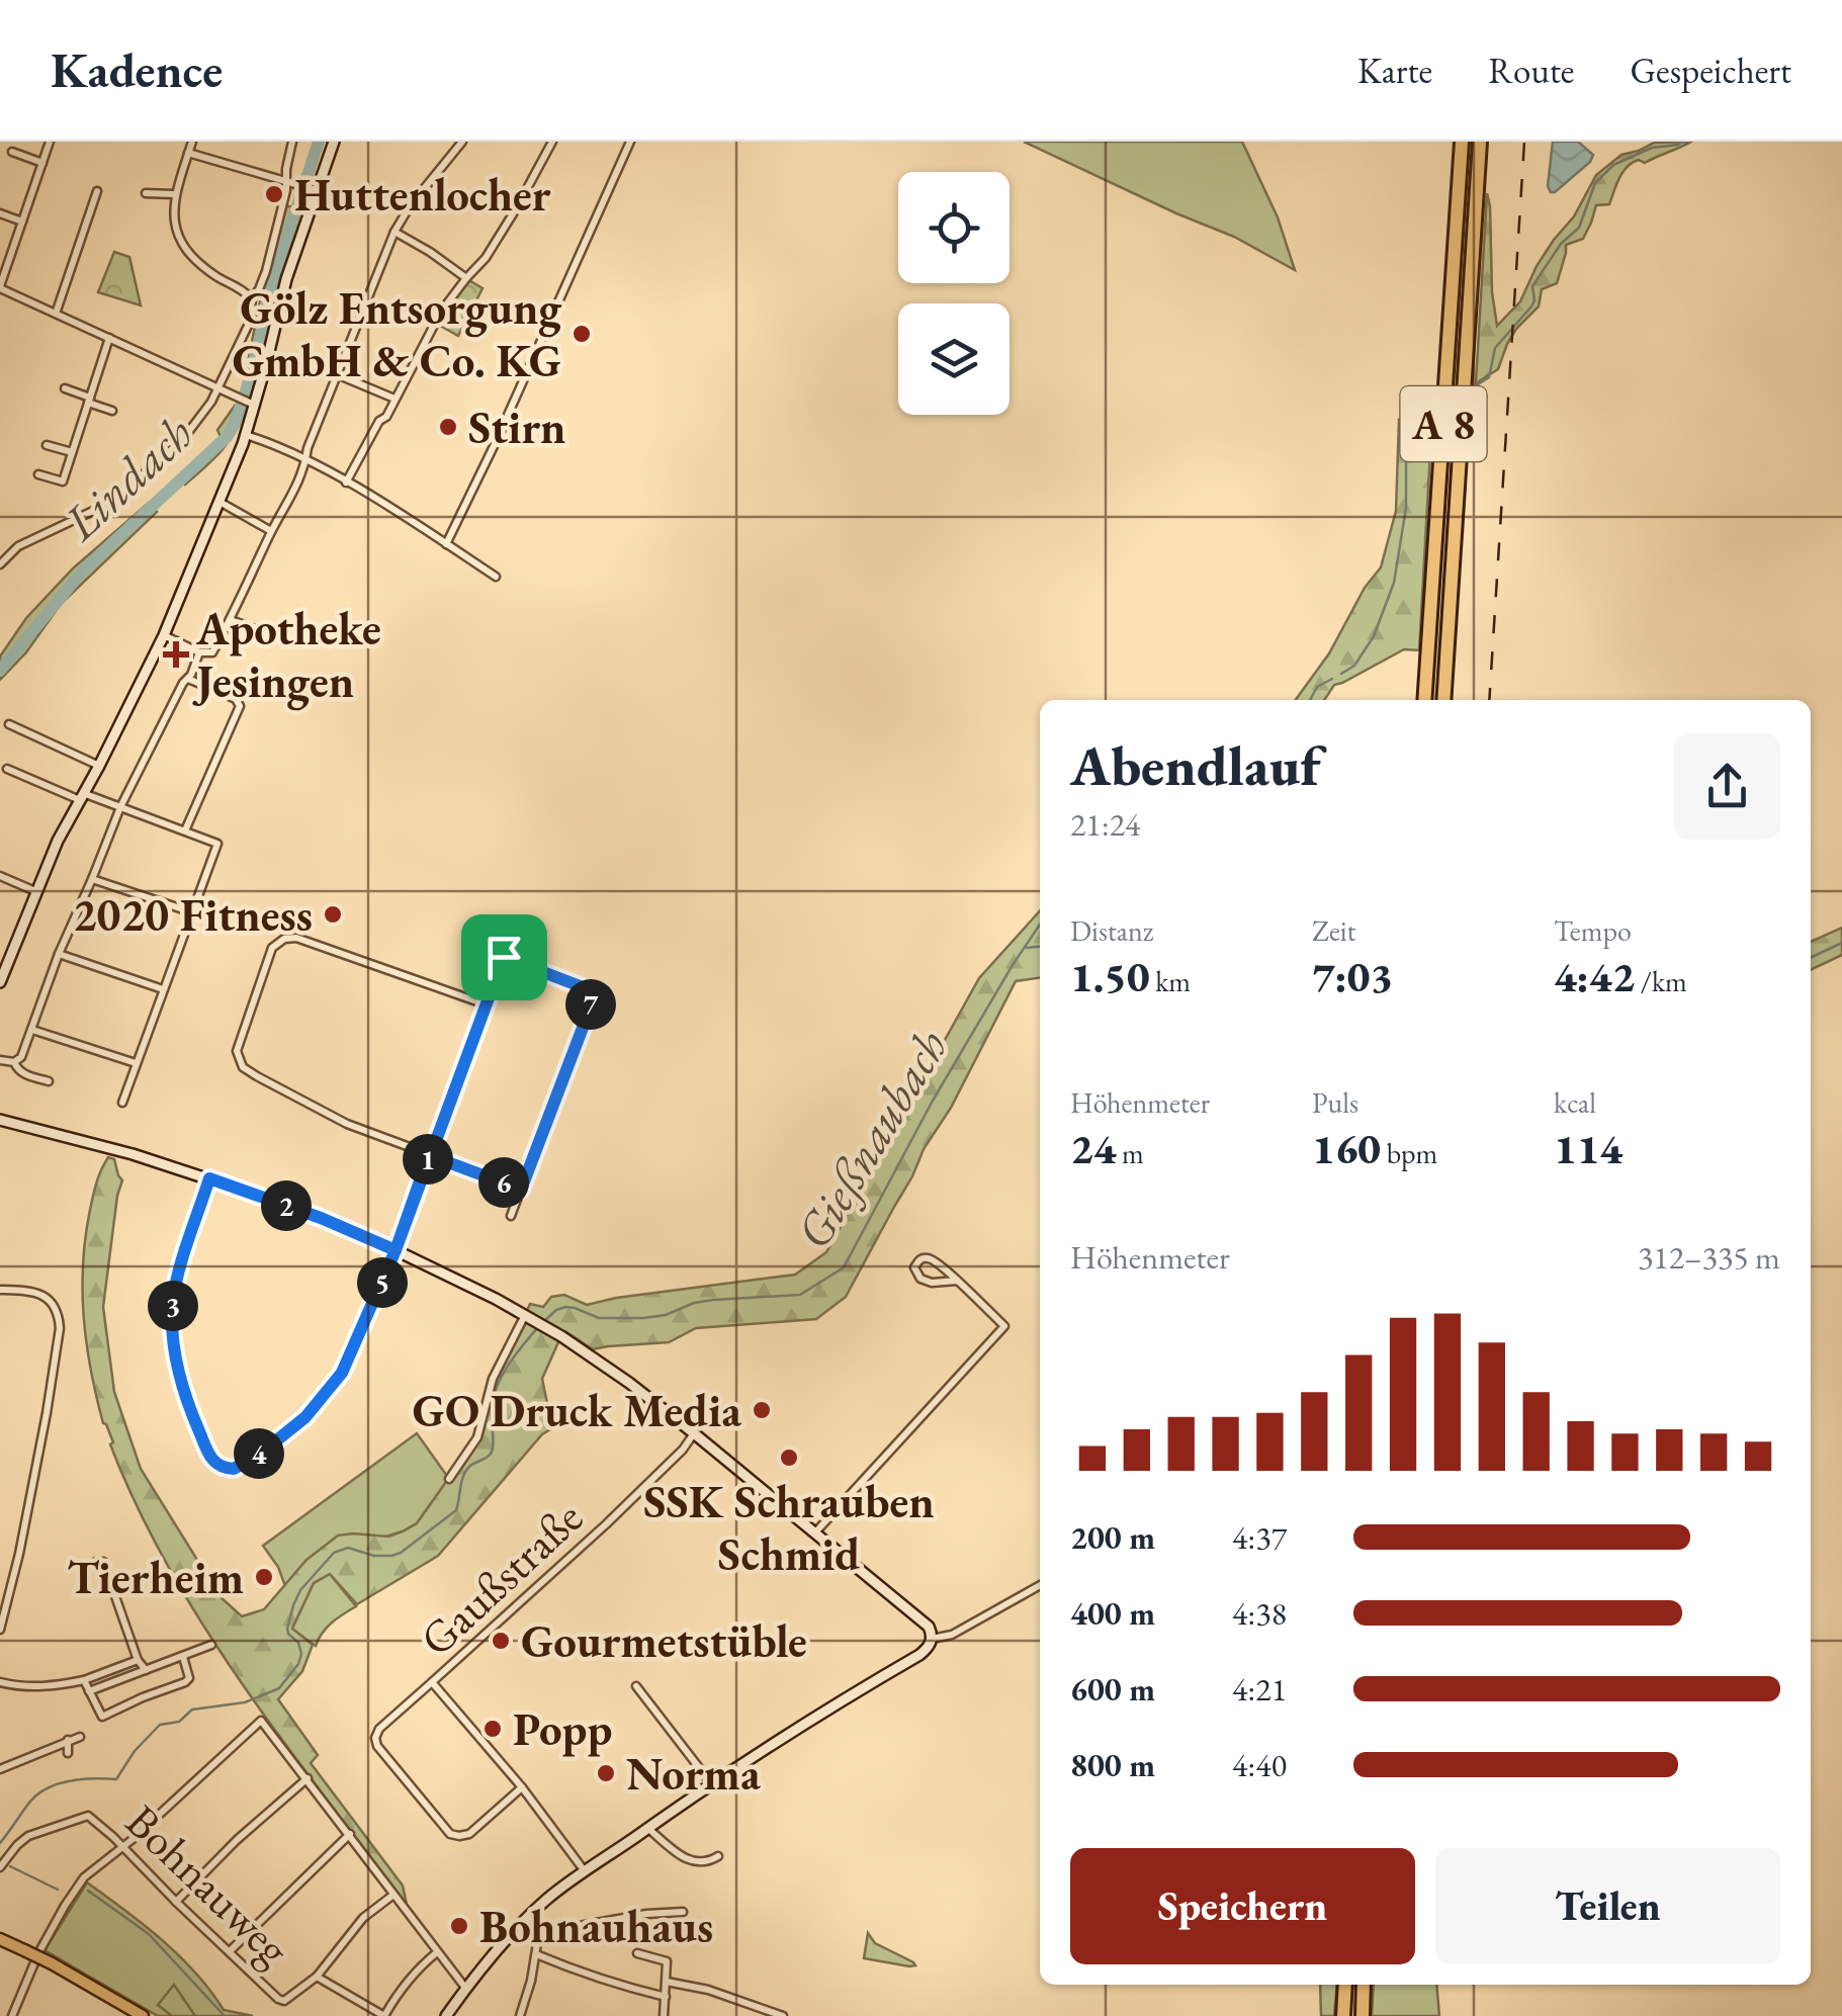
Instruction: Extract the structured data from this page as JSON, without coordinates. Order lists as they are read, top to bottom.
{
  "streets": {
    "highway": ["A 8"],
    "street": ["Gaußstraße", "Bohnauweg"]
  },
  "water": ["Lindach", "Gießnaubach"],
  "places": {
    "other": [
      "Huttenlocher",
      "Gölz Entsorgung GmbH & Co. KG",
      "Stirn",
      "2020 Fitness",
      "GO Druck Media",
      "SSK Schrauben Schmid",
      "Tierheim",
      "Gourmetstüble",
      "Popp",
      "Norma",
      "Bohnauhaus"
    ],
    "health": ["Apotheke Jesingen"]
  },
  "page": {
    "header": "Kadence",
    "nav": ["Karte", "Route", "Gespeichert"],
    "heading": ["Abendlauf", "21:24"],
    "stats": [
      ["Distanz", "1.50 km"],
      ["Zeit", "7:03"],
      ["Tempo", "4:42 /km"],
      ["Höhenmeter", "24 m"],
      ["Puls", "160 bpm"],
      ["kcal", "114"]
    ],
    "pins": [
      "7",
      "1",
      "6",
      "2",
      "5",
      "3",
      "4"
    ],
    "chart": ["Höhenmeter", "312–335 m"],
    "list": [
      {
        "name": "200 m",
        "note": "4:37"
      },
      {
        "name": "400 m",
        "note": "4:38"
      },
      {
        "name": "600 m",
        "note": "4:21"
      },
      {
        "name": "800 m",
        "note": "4:40"
      }
    ],
    "buttons": ["Speichern", "Teilen"]
  }
}
